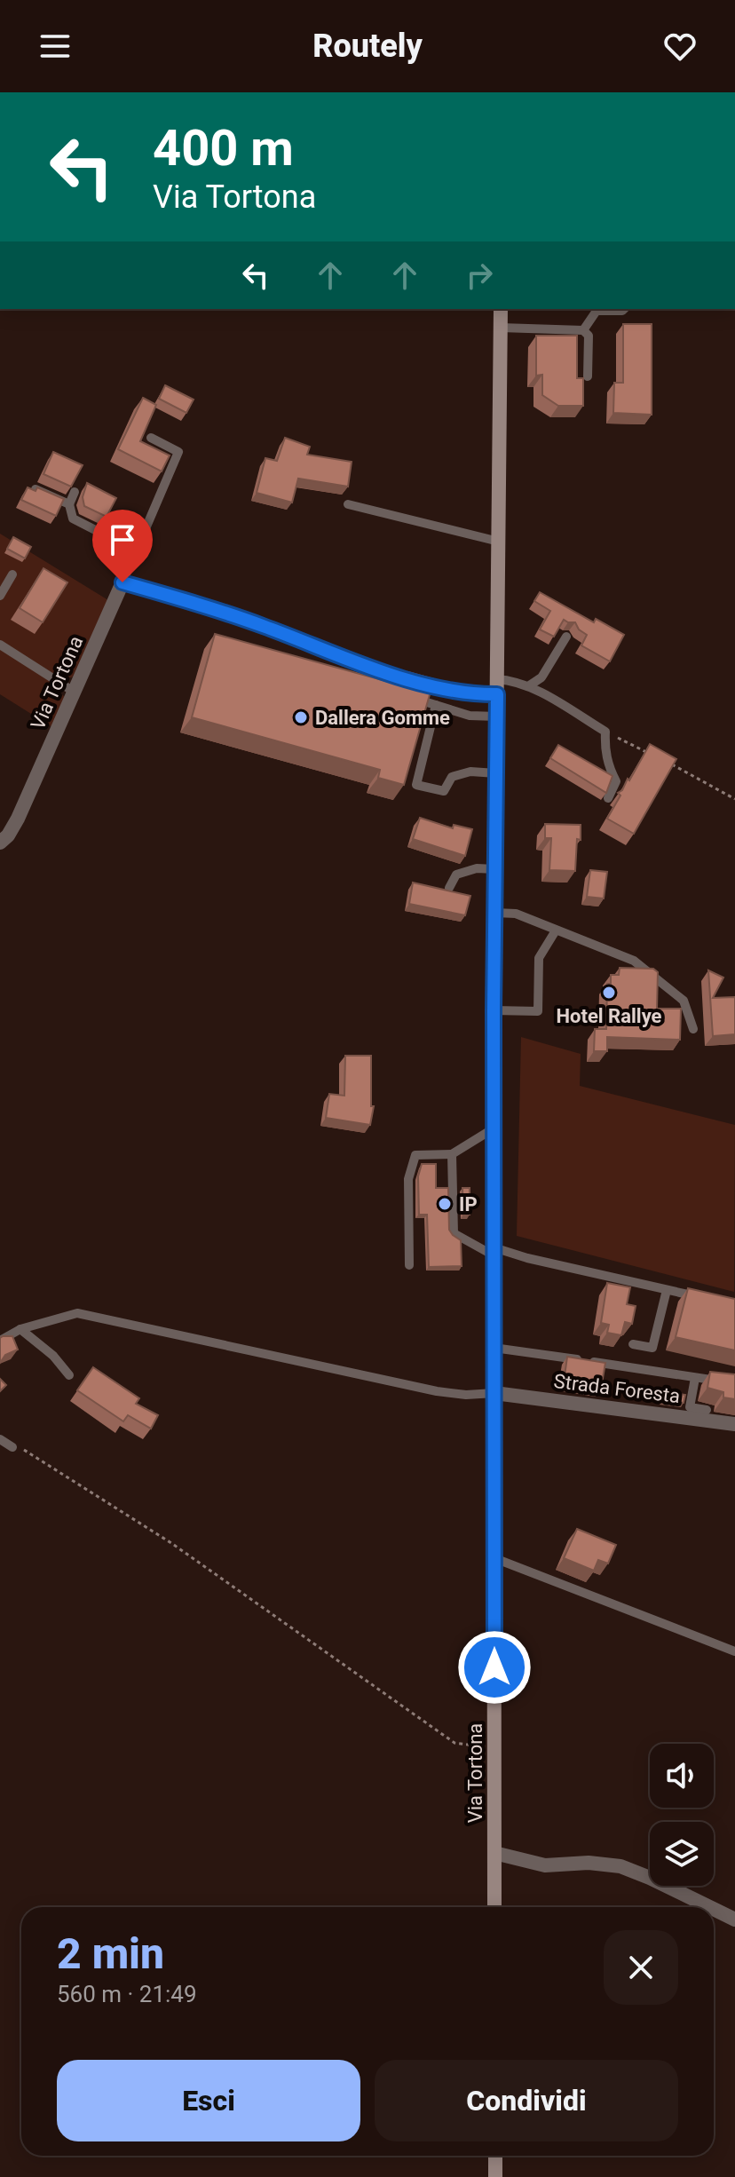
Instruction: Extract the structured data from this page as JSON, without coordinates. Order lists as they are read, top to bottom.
{
  "streets": {
    "main road": ["Via Tortona"],
    "street": ["Strada Foresta"]
  },
  "crossings": [
    ["Via Tortona", "Strada Foresta"]
  ],
  "places": ["Dallera Gomme", "Hotel Rallye", "IP"],
  "page": {
    "header": "Routely",
    "turn": ["400 m", "Via Tortona"],
    "heading": ["2 min", "560 m · 21:49"],
    "buttons": ["Esci", "Condividi"]
  }
}
